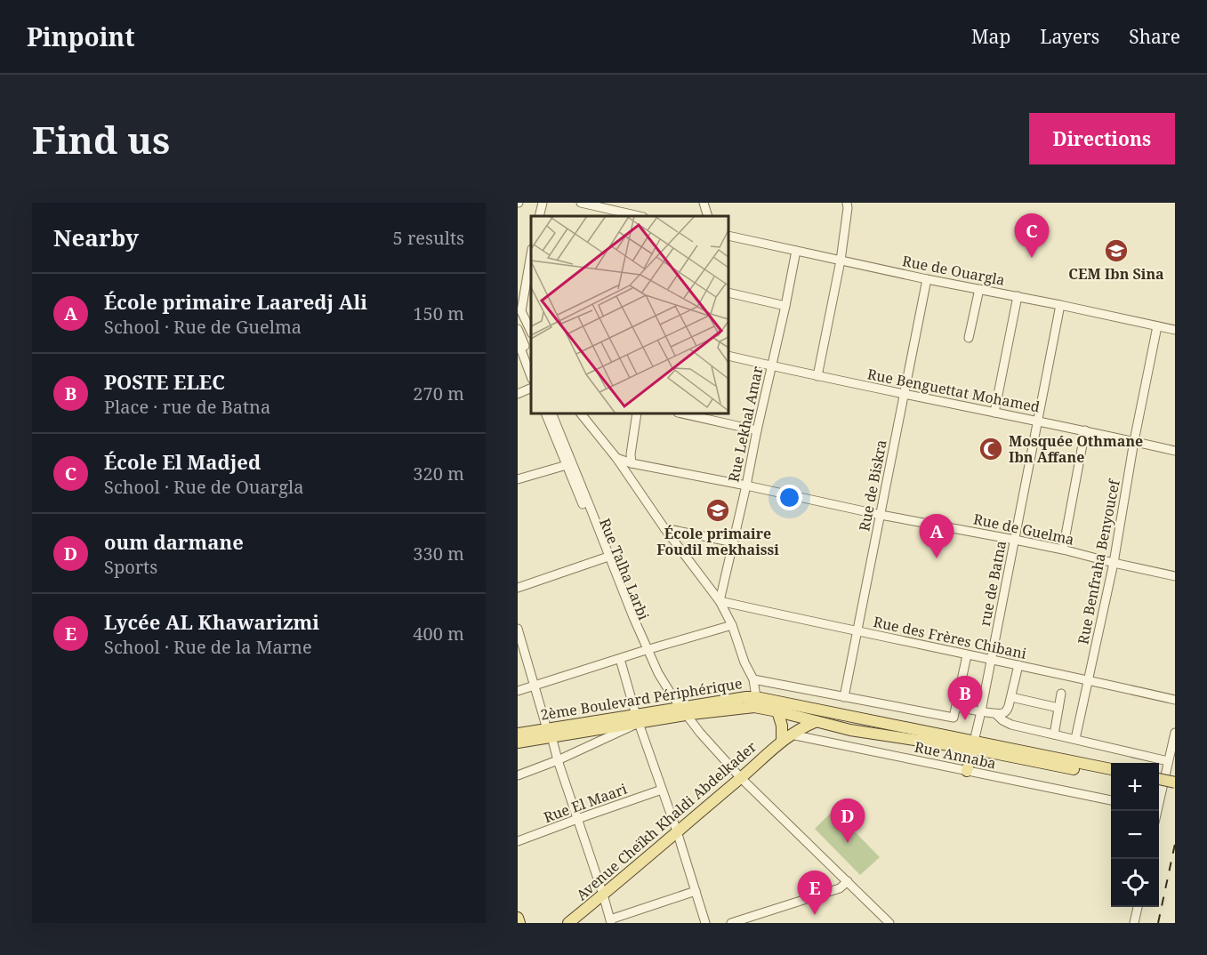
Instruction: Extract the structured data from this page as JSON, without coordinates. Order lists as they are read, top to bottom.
{
  "streets": {
    "main road": ["2ème Boulevard Périphérique", "Avenue Cheïkh Khaldi Abdelkader"],
    "street": [
      "Rue de Ouargla",
      "Rue Benguettat Mohamed",
      "Rue Lekhal Amar",
      "Rue de Biskra",
      "Rue de Guelma",
      "Rue Benfraha Benyoucef",
      "Rue Talha Larbi",
      "rue de Batna",
      "Rue des Frères Chibani",
      "Rue Annaba",
      "Rue El Maari"
    ]
  },
  "crossings": [
    ["Rue de Ouargla", "Rue Lekhal Amar"],
    ["Rue de Ouargla", "Rue de Biskra"],
    ["Rue de Ouargla", "Rue Benfraha Benyoucef"],
    ["Rue de Ouargla", "rue de Batna"],
    ["Rue Benguettat Mohamed", "Rue Lekhal Amar"],
    ["Rue Benguettat Mohamed", "Rue de Biskra"],
    ["Rue Benguettat Mohamed", "Rue Benfraha Benyoucef"],
    ["Rue Benguettat Mohamed", "rue de Batna"],
    ["Rue Lekhal Amar", "Rue de Guelma"],
    ["Rue Lekhal Amar", "Rue des Frères Chibani"],
    ["Rue de Biskra", "Rue de Guelma"],
    ["Rue de Biskra", "Rue des Frères Chibani"],
    ["Rue de Guelma", "Rue Benfraha Benyoucef"],
    ["Rue de Guelma", "rue de Batna"],
    ["Rue Benfraha Benyoucef", "Rue des Frères Chibani"],
    ["rue de Batna", "Rue des Frères Chibani"],
    ["rue de Batna", "2ème Boulevard Périphérique"],
    ["2ème Boulevard Périphérique", "Avenue Cheïkh Khaldi Abdelkader"],
    ["Rue Annaba", "Avenue Cheïkh Khaldi Abdelkader"]
  ],
  "places": {
    "school or university": ["CEM Ibn Sina", "École primaire Foudil mekhaissi"],
    "mosque": ["Mosquée Othmane Ibn Affane"]
  },
  "page": {
    "header": "Pinpoint",
    "nav": ["Map", "Layers", "Share"],
    "buttons": "Directions",
    "title": "Find us",
    "heading": ["Nearby", "5 results"],
    "pins": [
      "C",
      "A",
      "B",
      "D",
      "E"
    ],
    "list": [
      {
        "mark": "A",
        "name": "École primaire Laaredj Ali",
        "note": "School · Rue de Guelma",
        "value": "150 m"
      },
      {
        "mark": "B",
        "name": "POSTE ELEC",
        "note": "Place · rue de Batna",
        "value": "270 m"
      },
      {
        "mark": "C",
        "name": "École El Madjed",
        "note": "School · Rue de Ouargla",
        "value": "320 m"
      },
      {
        "mark": "D",
        "name": "oum darmane",
        "note": "Sports",
        "value": "330 m"
      },
      {
        "mark": "E",
        "name": "Lycée AL Khawarizmi",
        "note": "School · Rue de la Marne",
        "value": "400 m"
      }
    ],
    "map_buttons": ["+", "−"]
  }
}
